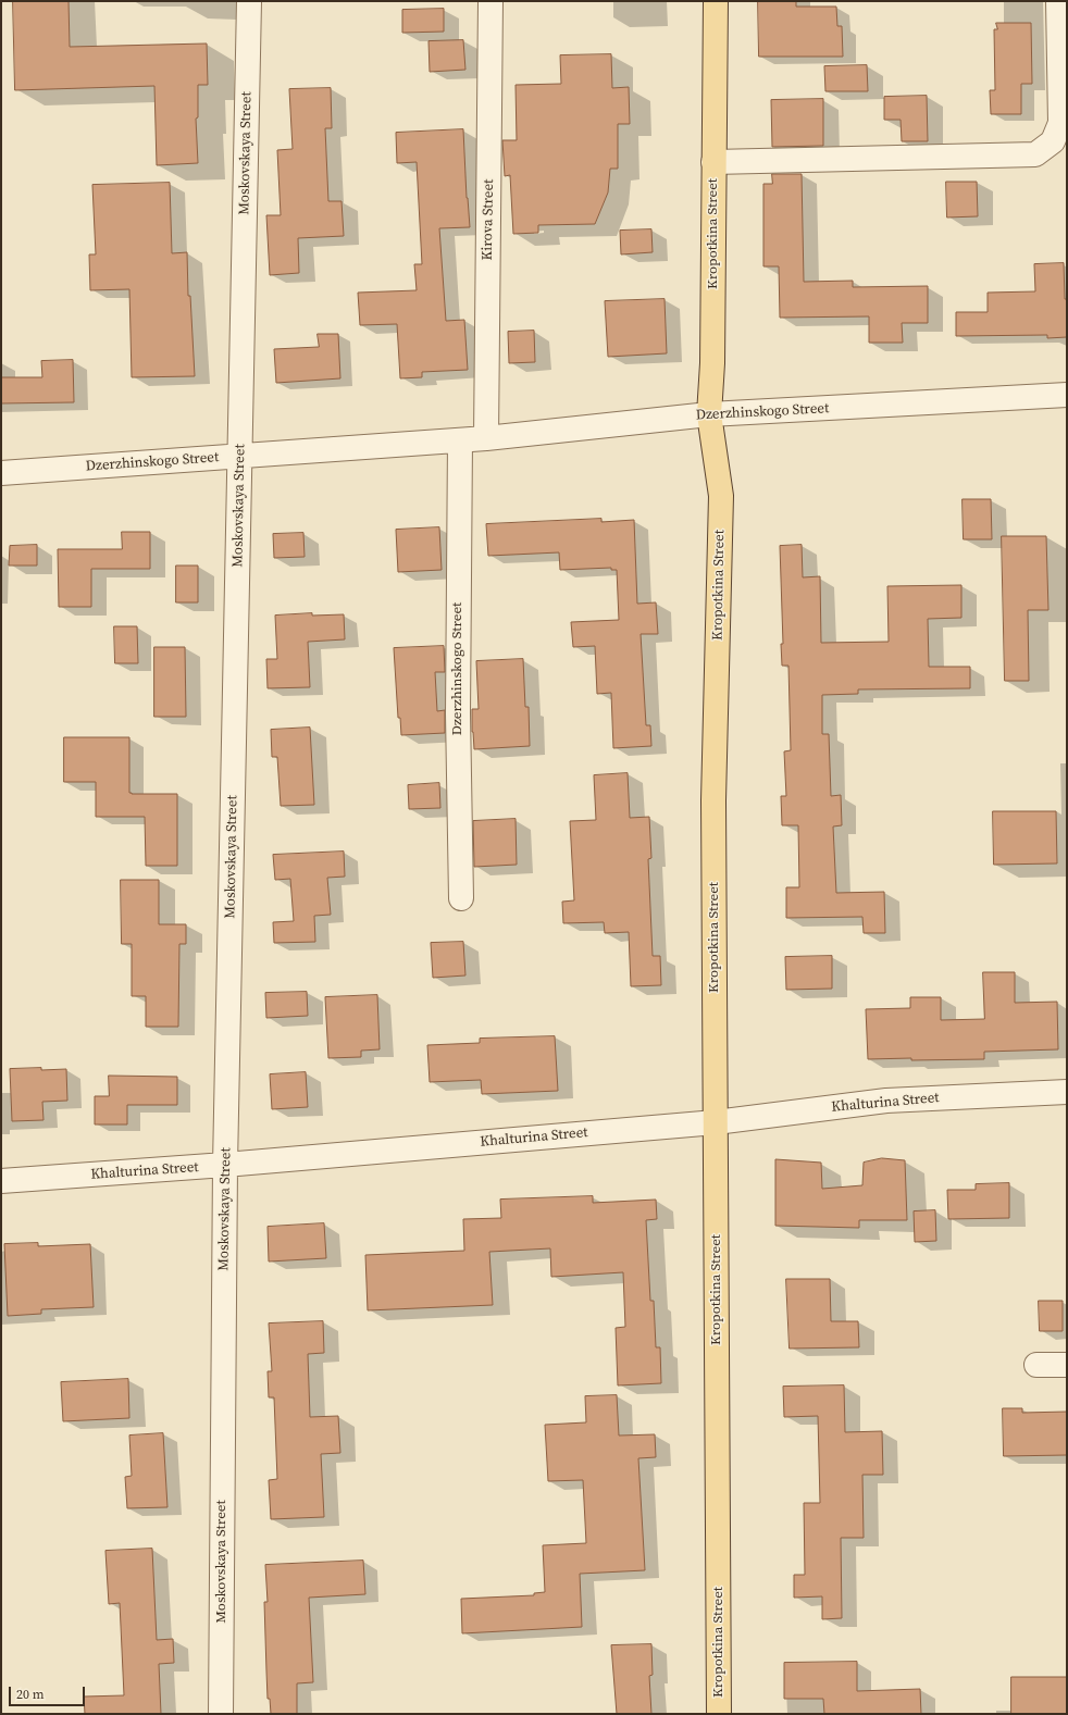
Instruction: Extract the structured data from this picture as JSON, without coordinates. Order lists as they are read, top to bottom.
{
  "streets": {
    "main road": ["Kropotkina Street"],
    "street": [
      "Moskovskaya Street",
      "Kirova Street",
      "Dzerzhinskogo Street",
      "Khalturina Street"
    ]
  },
  "crossings": [
    ["Moskovskaya Street", "Dzerzhinskogo Street"],
    ["Moskovskaya Street", "Khalturina Street"],
    ["Kirova Street", "Dzerzhinskogo Street"],
    ["Kropotkina Street", "Dzerzhinskogo Street"],
    ["Kropotkina Street", "Khalturina Street"]
  ],
  "scale_bar": "20 m"
}
